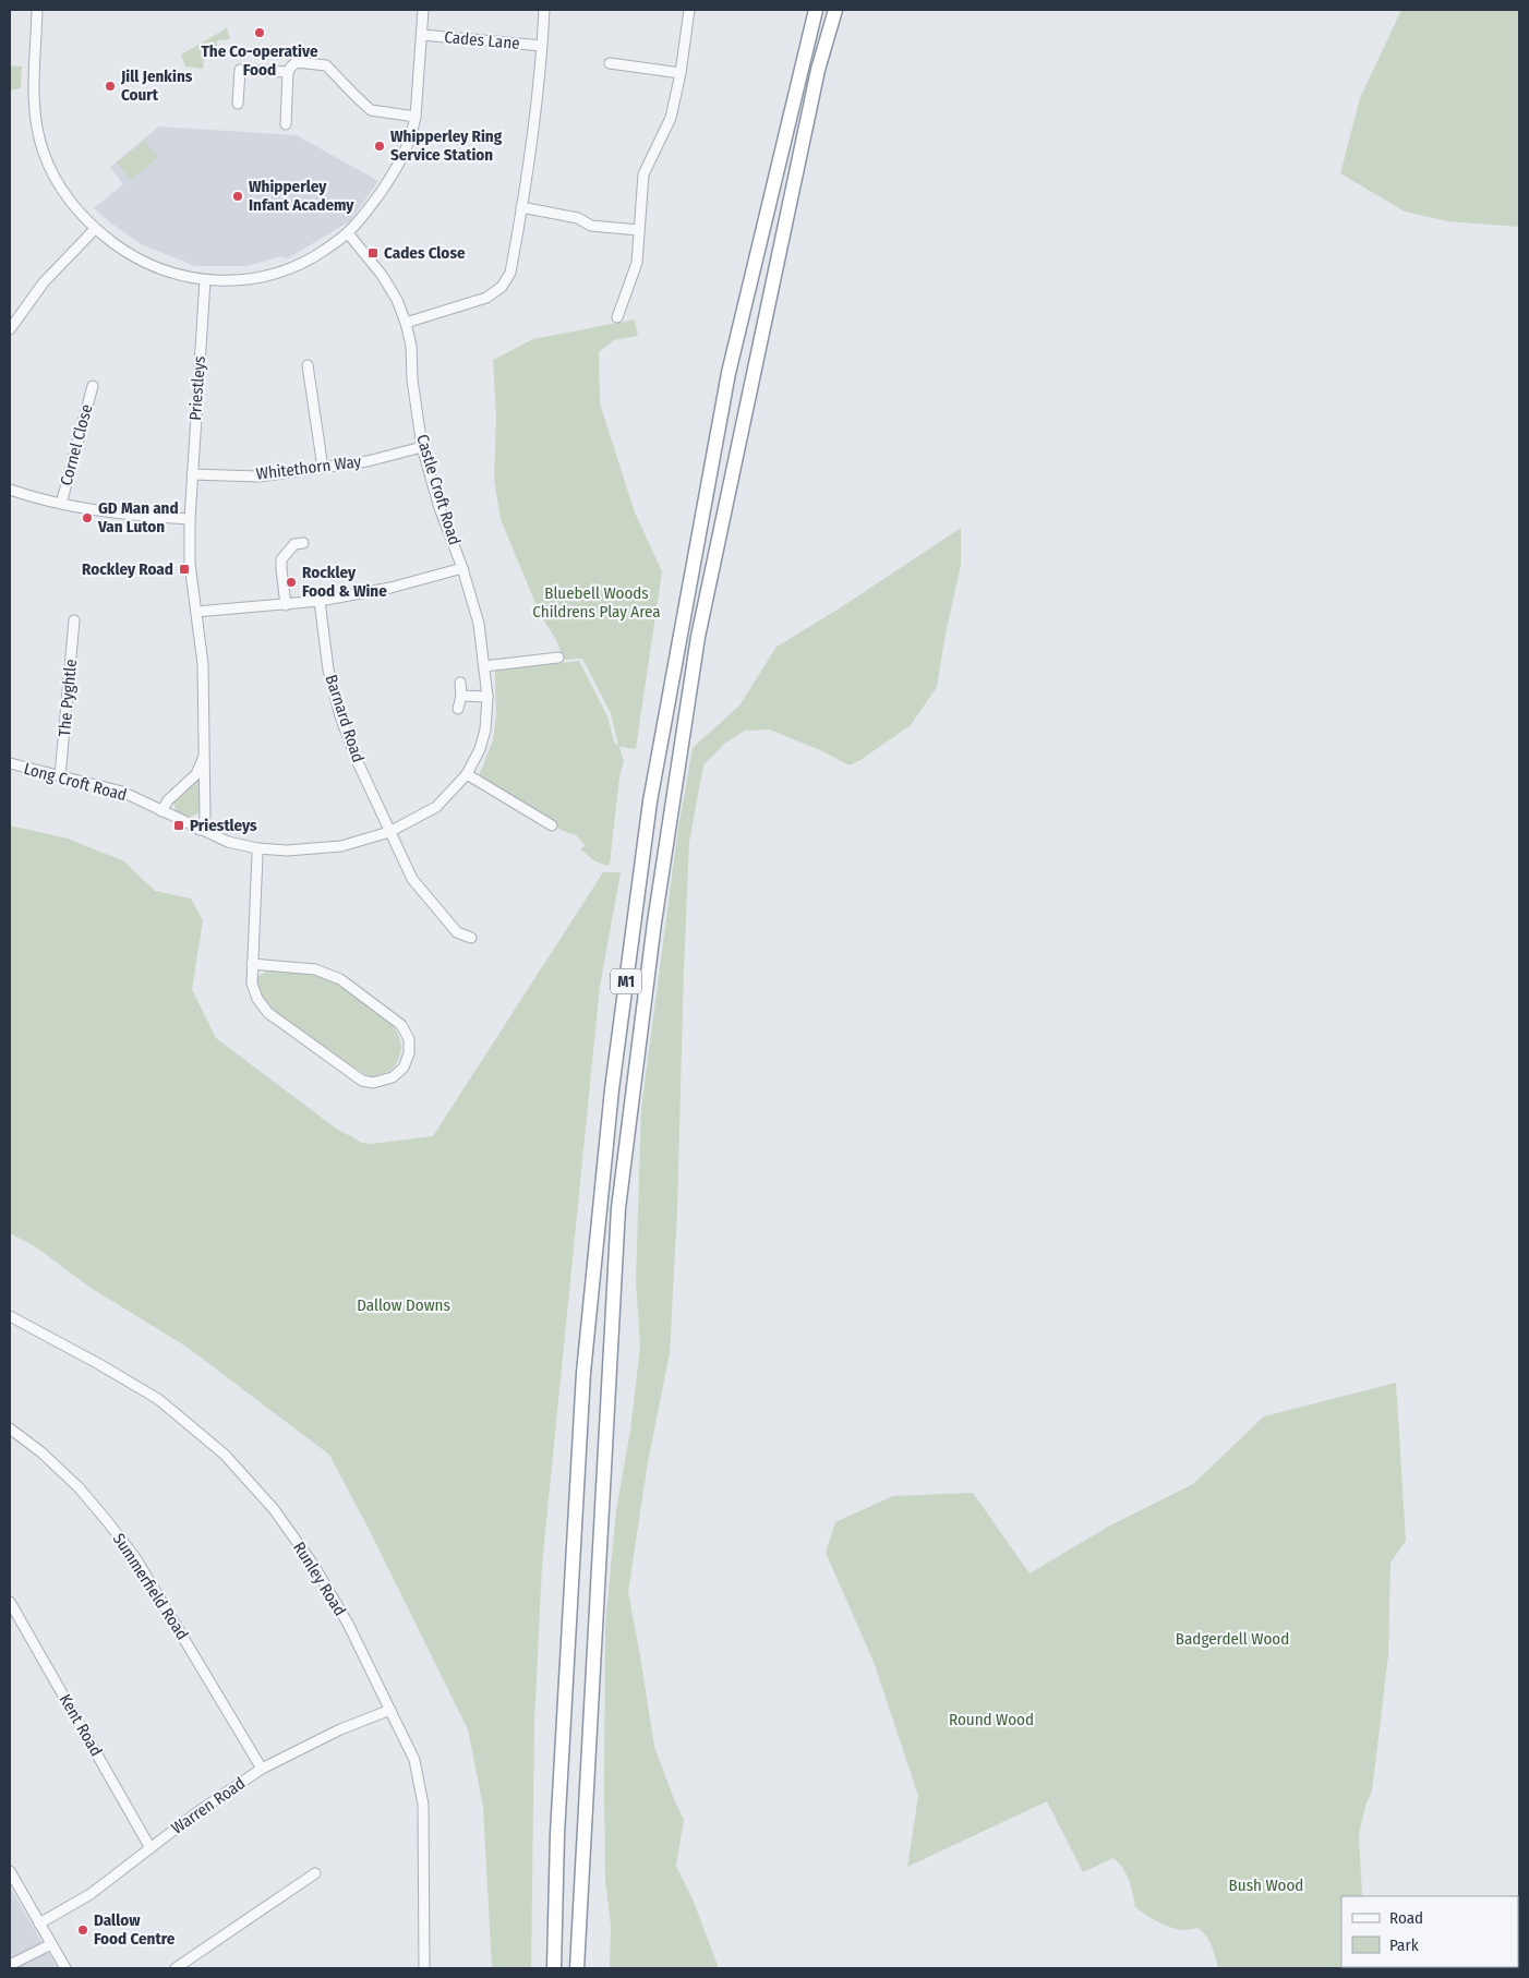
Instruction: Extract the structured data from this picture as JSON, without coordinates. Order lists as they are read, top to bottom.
{
  "streets": {
    "highway": ["M1"],
    "street": [
      "Cades Lane",
      "Priestleys",
      "Cornel Close",
      "Whitethorn Way",
      "Castle Croft Road",
      "The Pyghtle",
      "Barnard Road",
      "Long Croft Road",
      "Runley Road",
      "Summerfield Road",
      "Kent Road",
      "Warren Road"
    ]
  },
  "crossings": [
    ["Priestleys", "Whitethorn Way"],
    ["Priestleys", "Long Croft Road"],
    ["Whitethorn Way", "Castle Croft Road"],
    ["Castle Croft Road", "Barnard Road"],
    ["Castle Croft Road", "Long Croft Road"],
    ["The Pyghtle", "Long Croft Road"],
    ["Barnard Road", "Long Croft Road"],
    ["Runley Road", "Warren Road"],
    ["Summerfield Road", "Warren Road"],
    ["Kent Road", "Warren Road"]
  ],
  "parks": [
    "Bluebell Woods Childrens Play Area",
    "Dallow Downs",
    "Badgerdell Wood",
    "Round Wood",
    "Bush Wood"
  ],
  "places": {
    "other": [
      "The Co-operative Food",
      "Jill Jenkins Court",
      "Whipperley Ring Service Station",
      "Whipperley Infant Academy",
      "GD Man and Van Luton",
      "Rockley Food & Wine",
      "Dallow Food Centre"
    ],
    "transit": ["Cades Close", "Rockley Road", "Priestleys"]
  },
  "legend": ["Road", "Park"]
}
